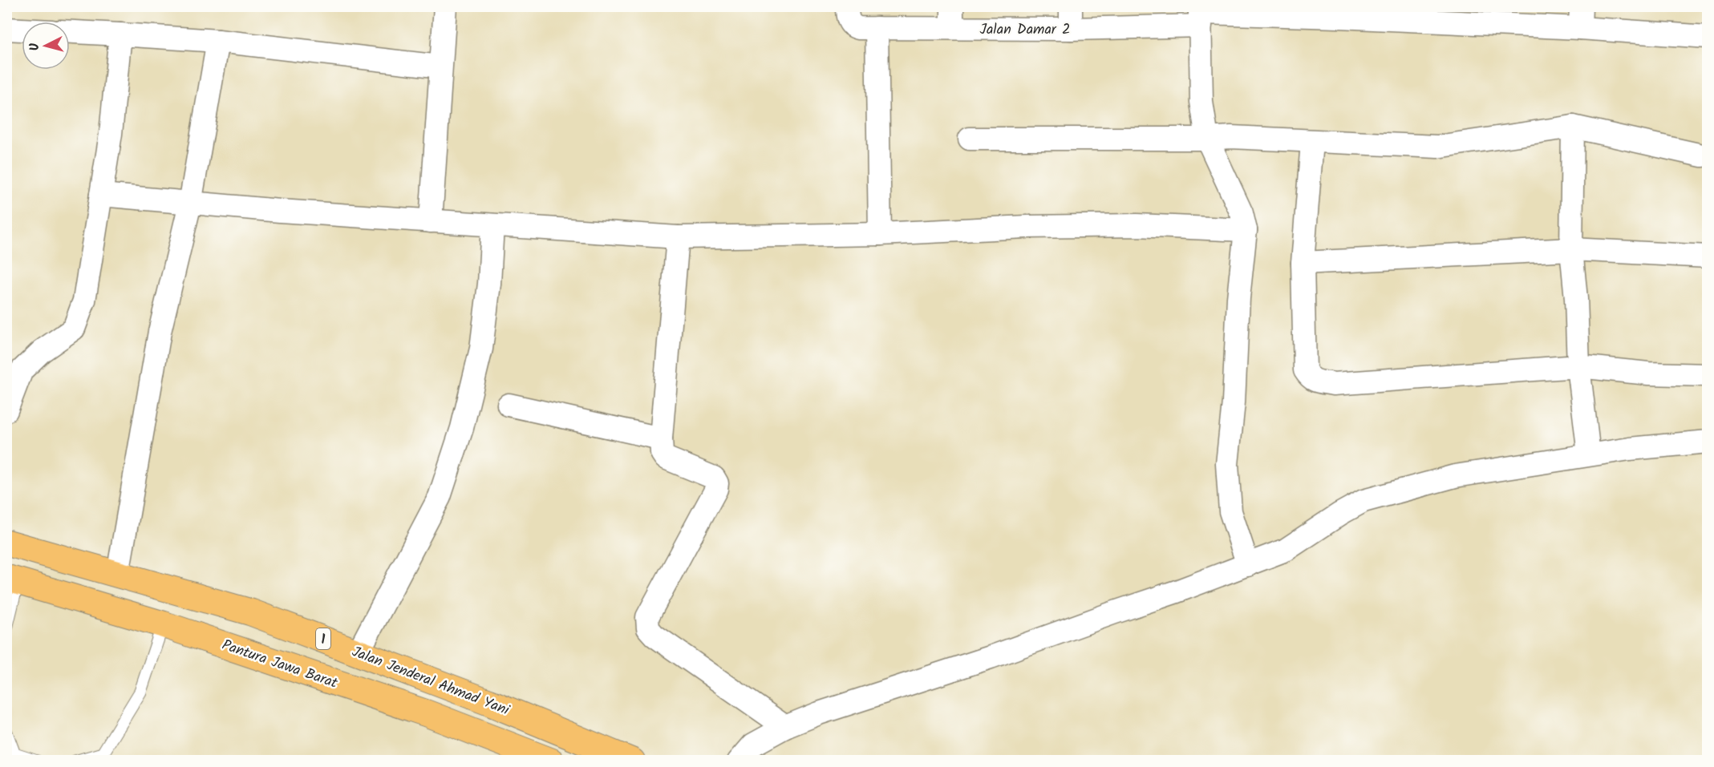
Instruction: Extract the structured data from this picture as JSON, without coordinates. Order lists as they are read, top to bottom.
{
  "streets": {
    "highway": ["1", "Pantura Jawa Barat", "Jalan Jenderal Ahmad Yani"],
    "street": ["Jalan Damar 2"]
  },
  "north": "left"
}
